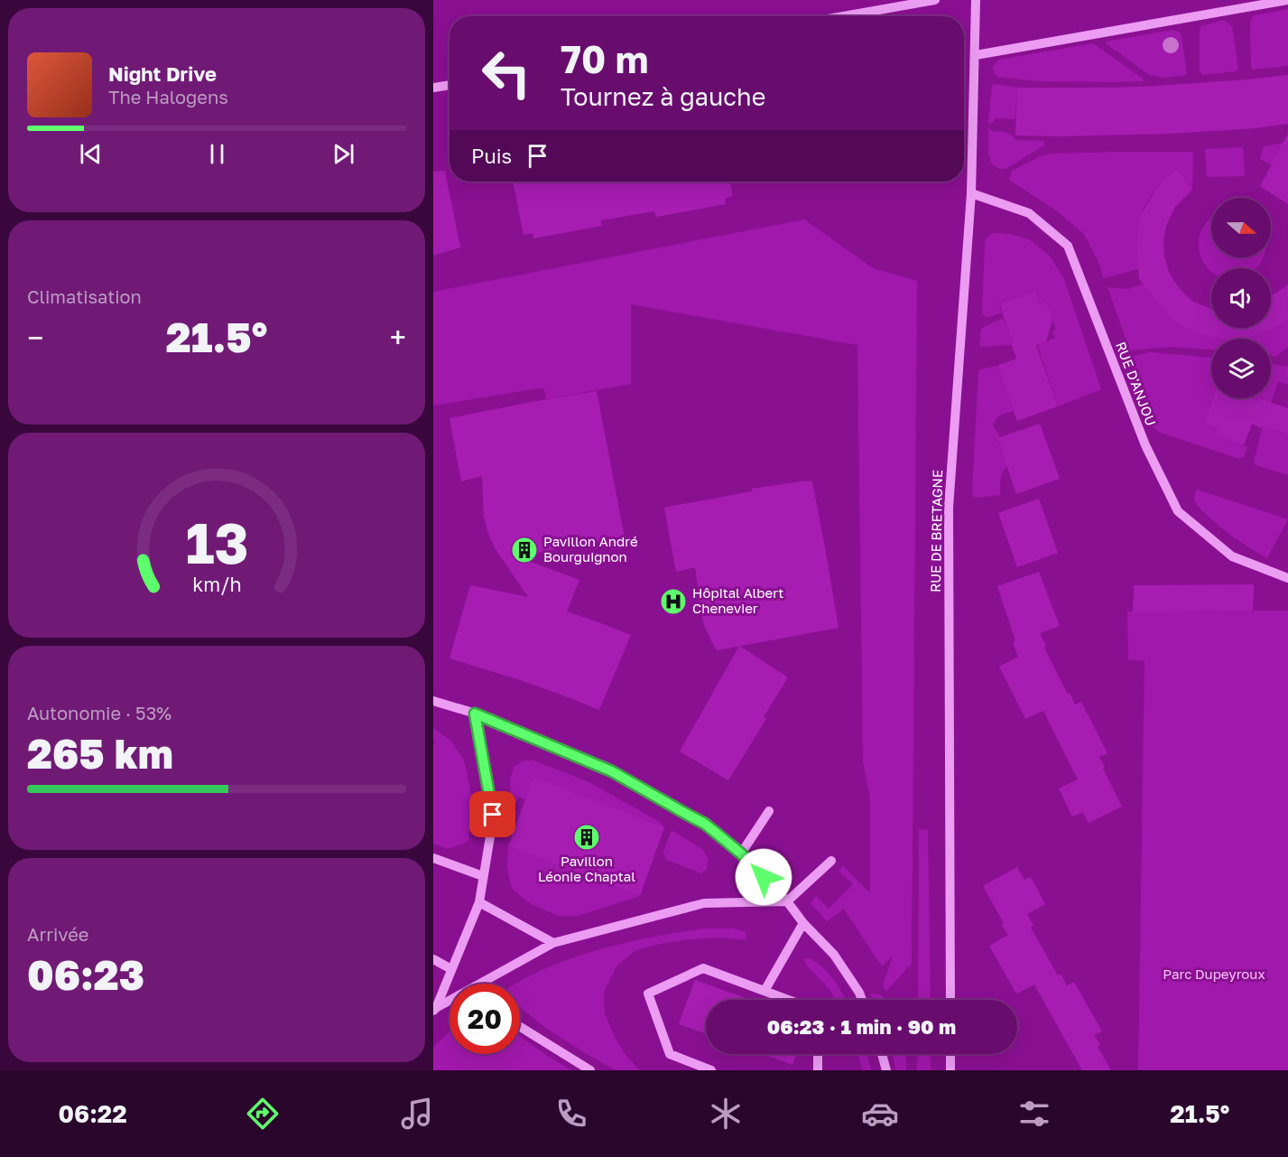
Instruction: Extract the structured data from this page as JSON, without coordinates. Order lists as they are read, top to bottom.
{
  "streets": {
    "street": ["RUE D'ANJOU", "RUE DE BRETAGNE"]
  },
  "crossings": [
    ["RUE D'ANJOU", "RUE DE BRETAGNE"]
  ],
  "parks": ["Parc Dupeyroux"],
  "places": {
    "building": ["Pavillon André Bourguignon", "Pavillon Léonie Chaptal"],
    "hospital": ["Hôpital Albert Chenevier"]
  },
  "north": "right",
  "page": {
    "turn": ["70 m", "Tournez à gauche"],
    "song": ["Night Drive", "The Halogens"],
    "then": "Puis",
    "tile": [
      "Climatisation",
      ["Autonomie · 53%", "265 km"],
      ["Arrivée", "06:23"]
    ],
    "heat": ["−", "21.5°", "+"],
    "limit": "20",
    "trip": "06:23 · 1 min · 90 m",
    "tabs": ["06:22", "21.5°"],
    "gauge": ["13", "km/h"]
  }
}
